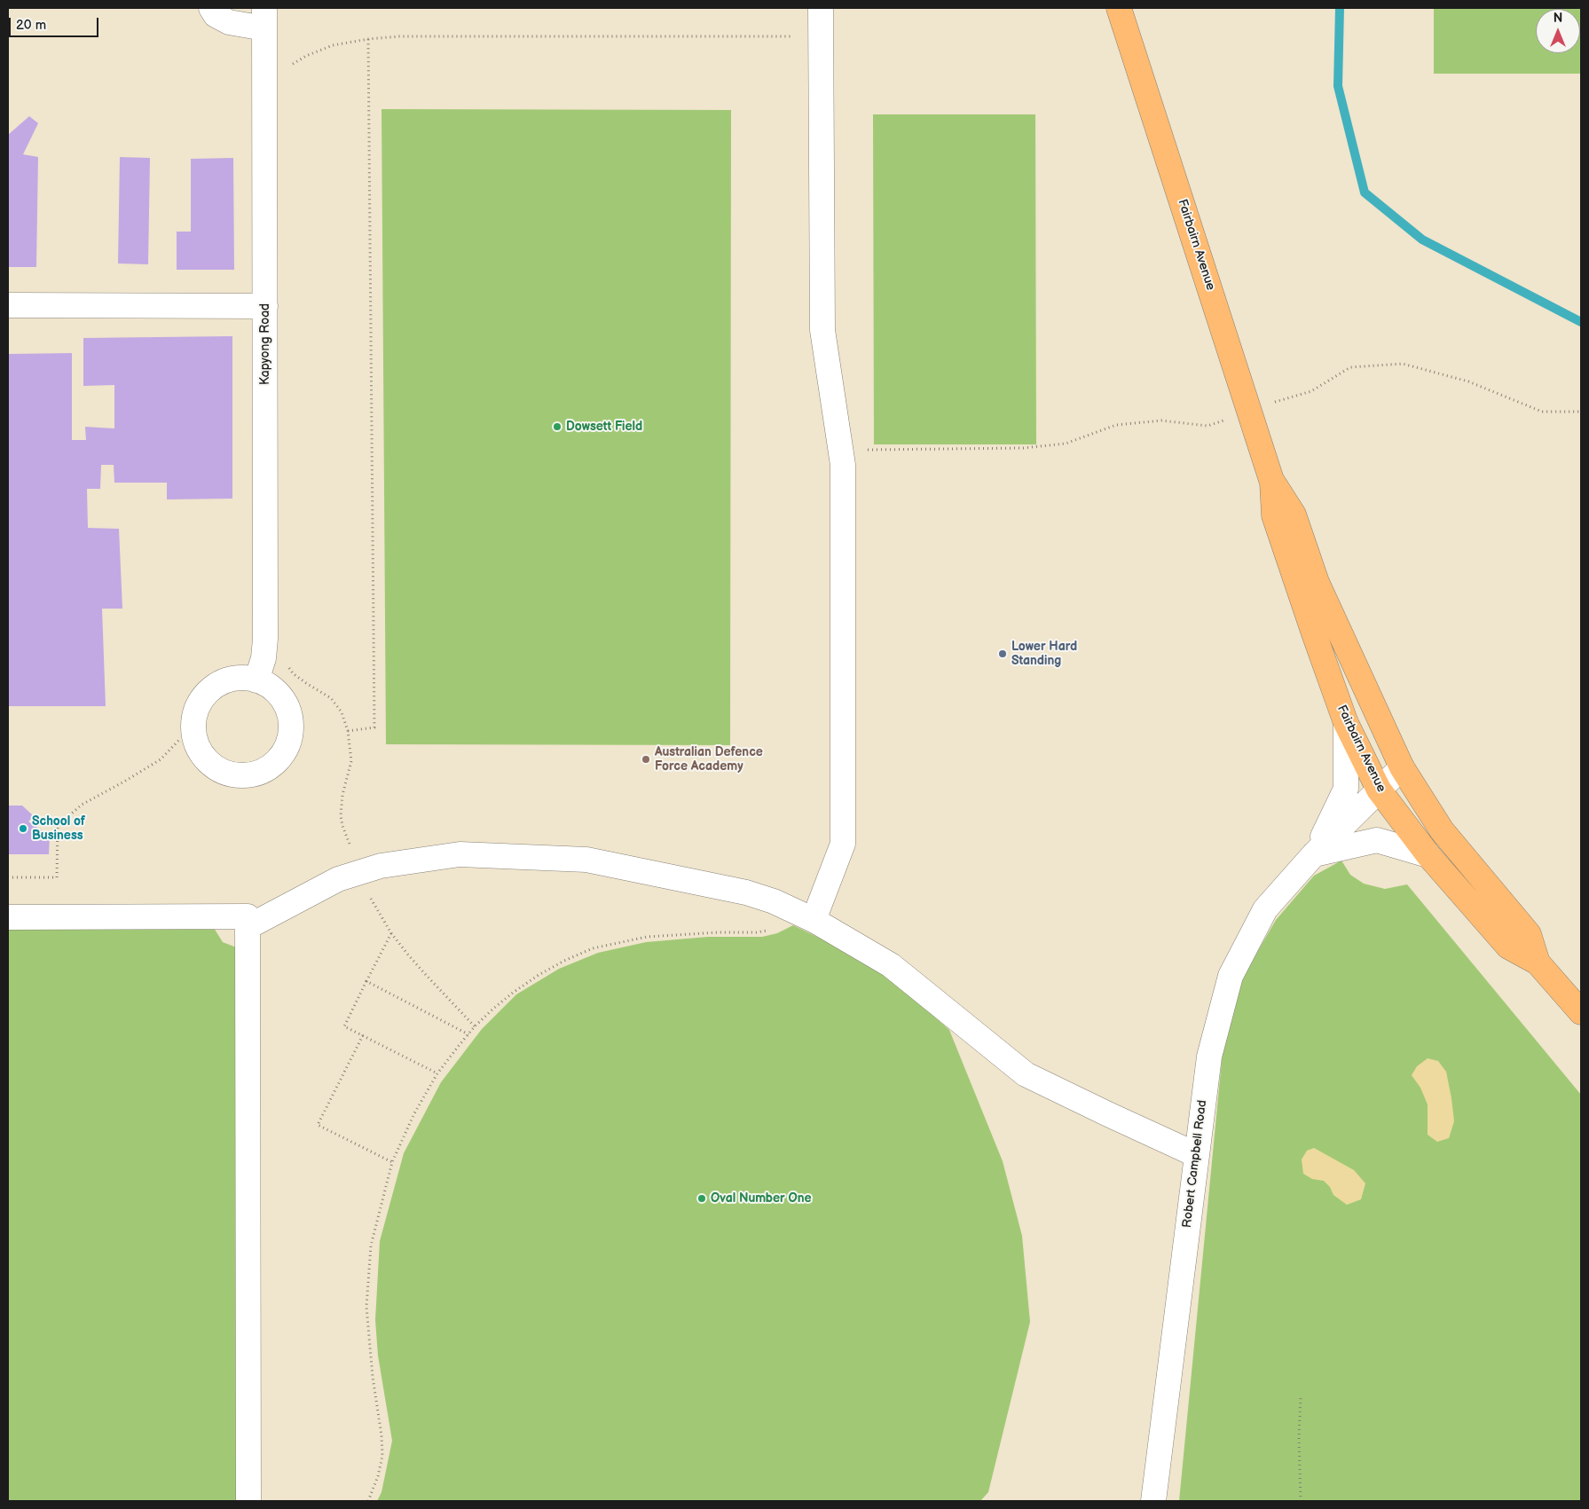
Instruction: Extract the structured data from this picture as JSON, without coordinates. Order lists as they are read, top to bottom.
{
  "streets": {
    "main road": ["Fairbairn Avenue"],
    "street": ["Kapyong Road", "Robert Campbell Road"]
  },
  "crossings": [
    ["Fairbairn Avenue", "Robert Campbell Road"]
  ],
  "places": [
    "Dowsett Field",
    "Lower Hard Standing",
    "Australian Defence Force Academy",
    "School of Business",
    "Oval Number One"
  ],
  "scale_bar": "20 m",
  "north": "top"
}
